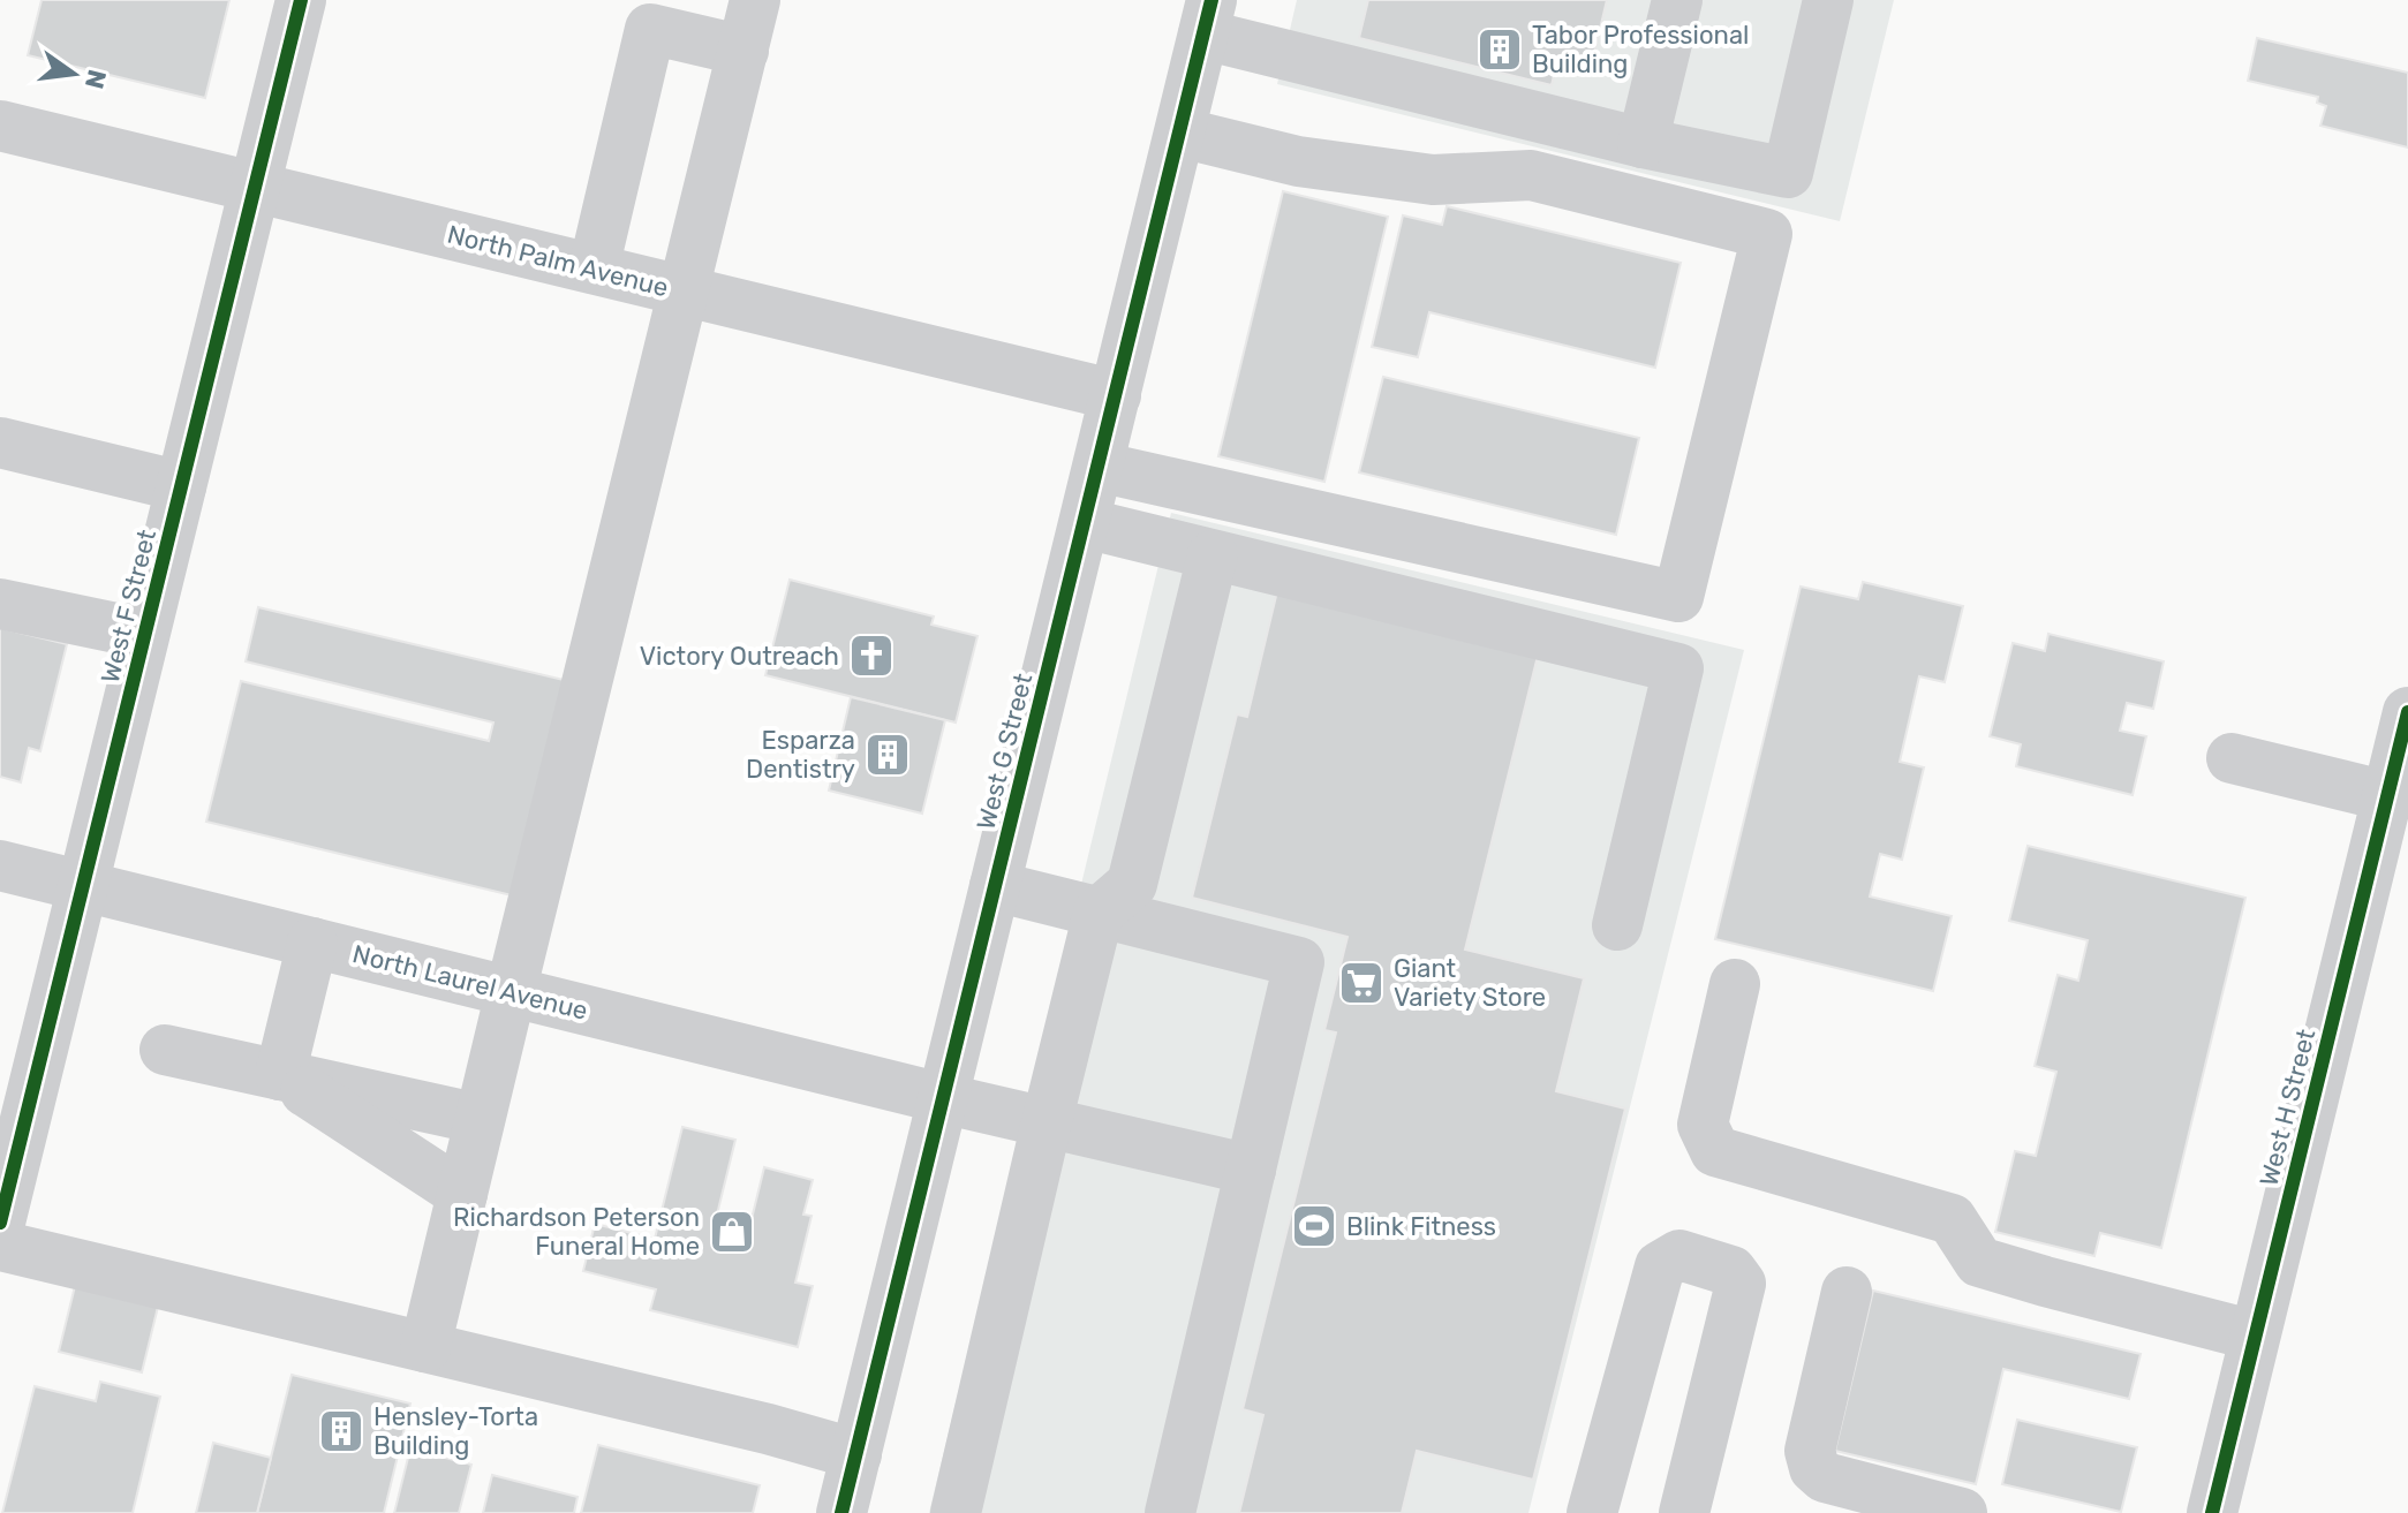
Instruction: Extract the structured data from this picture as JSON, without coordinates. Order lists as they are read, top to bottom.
{
  "streets": {
    "street": [
      "North Palm Avenue",
      "West F Street",
      "West G Street",
      "North Laurel Avenue",
      "West H Street"
    ]
  },
  "crossings": [
    ["North Palm Avenue", "West F Street"],
    ["North Palm Avenue", "West G Street"],
    ["West F Street", "North Laurel Avenue"],
    ["West G Street", "North Laurel Avenue"]
  ],
  "places": {
    "building": ["Tabor Professional Building", "Esparza Dentistry", "Hensley-Torta Building"],
    "church": ["Victory Outreach"],
    "supermarket": ["Giant Variety Store"],
    "sports": ["Blink Fitness"],
    "shop": ["Richardson Peterson Funeral Home"]
  },
  "north": "right"
}
